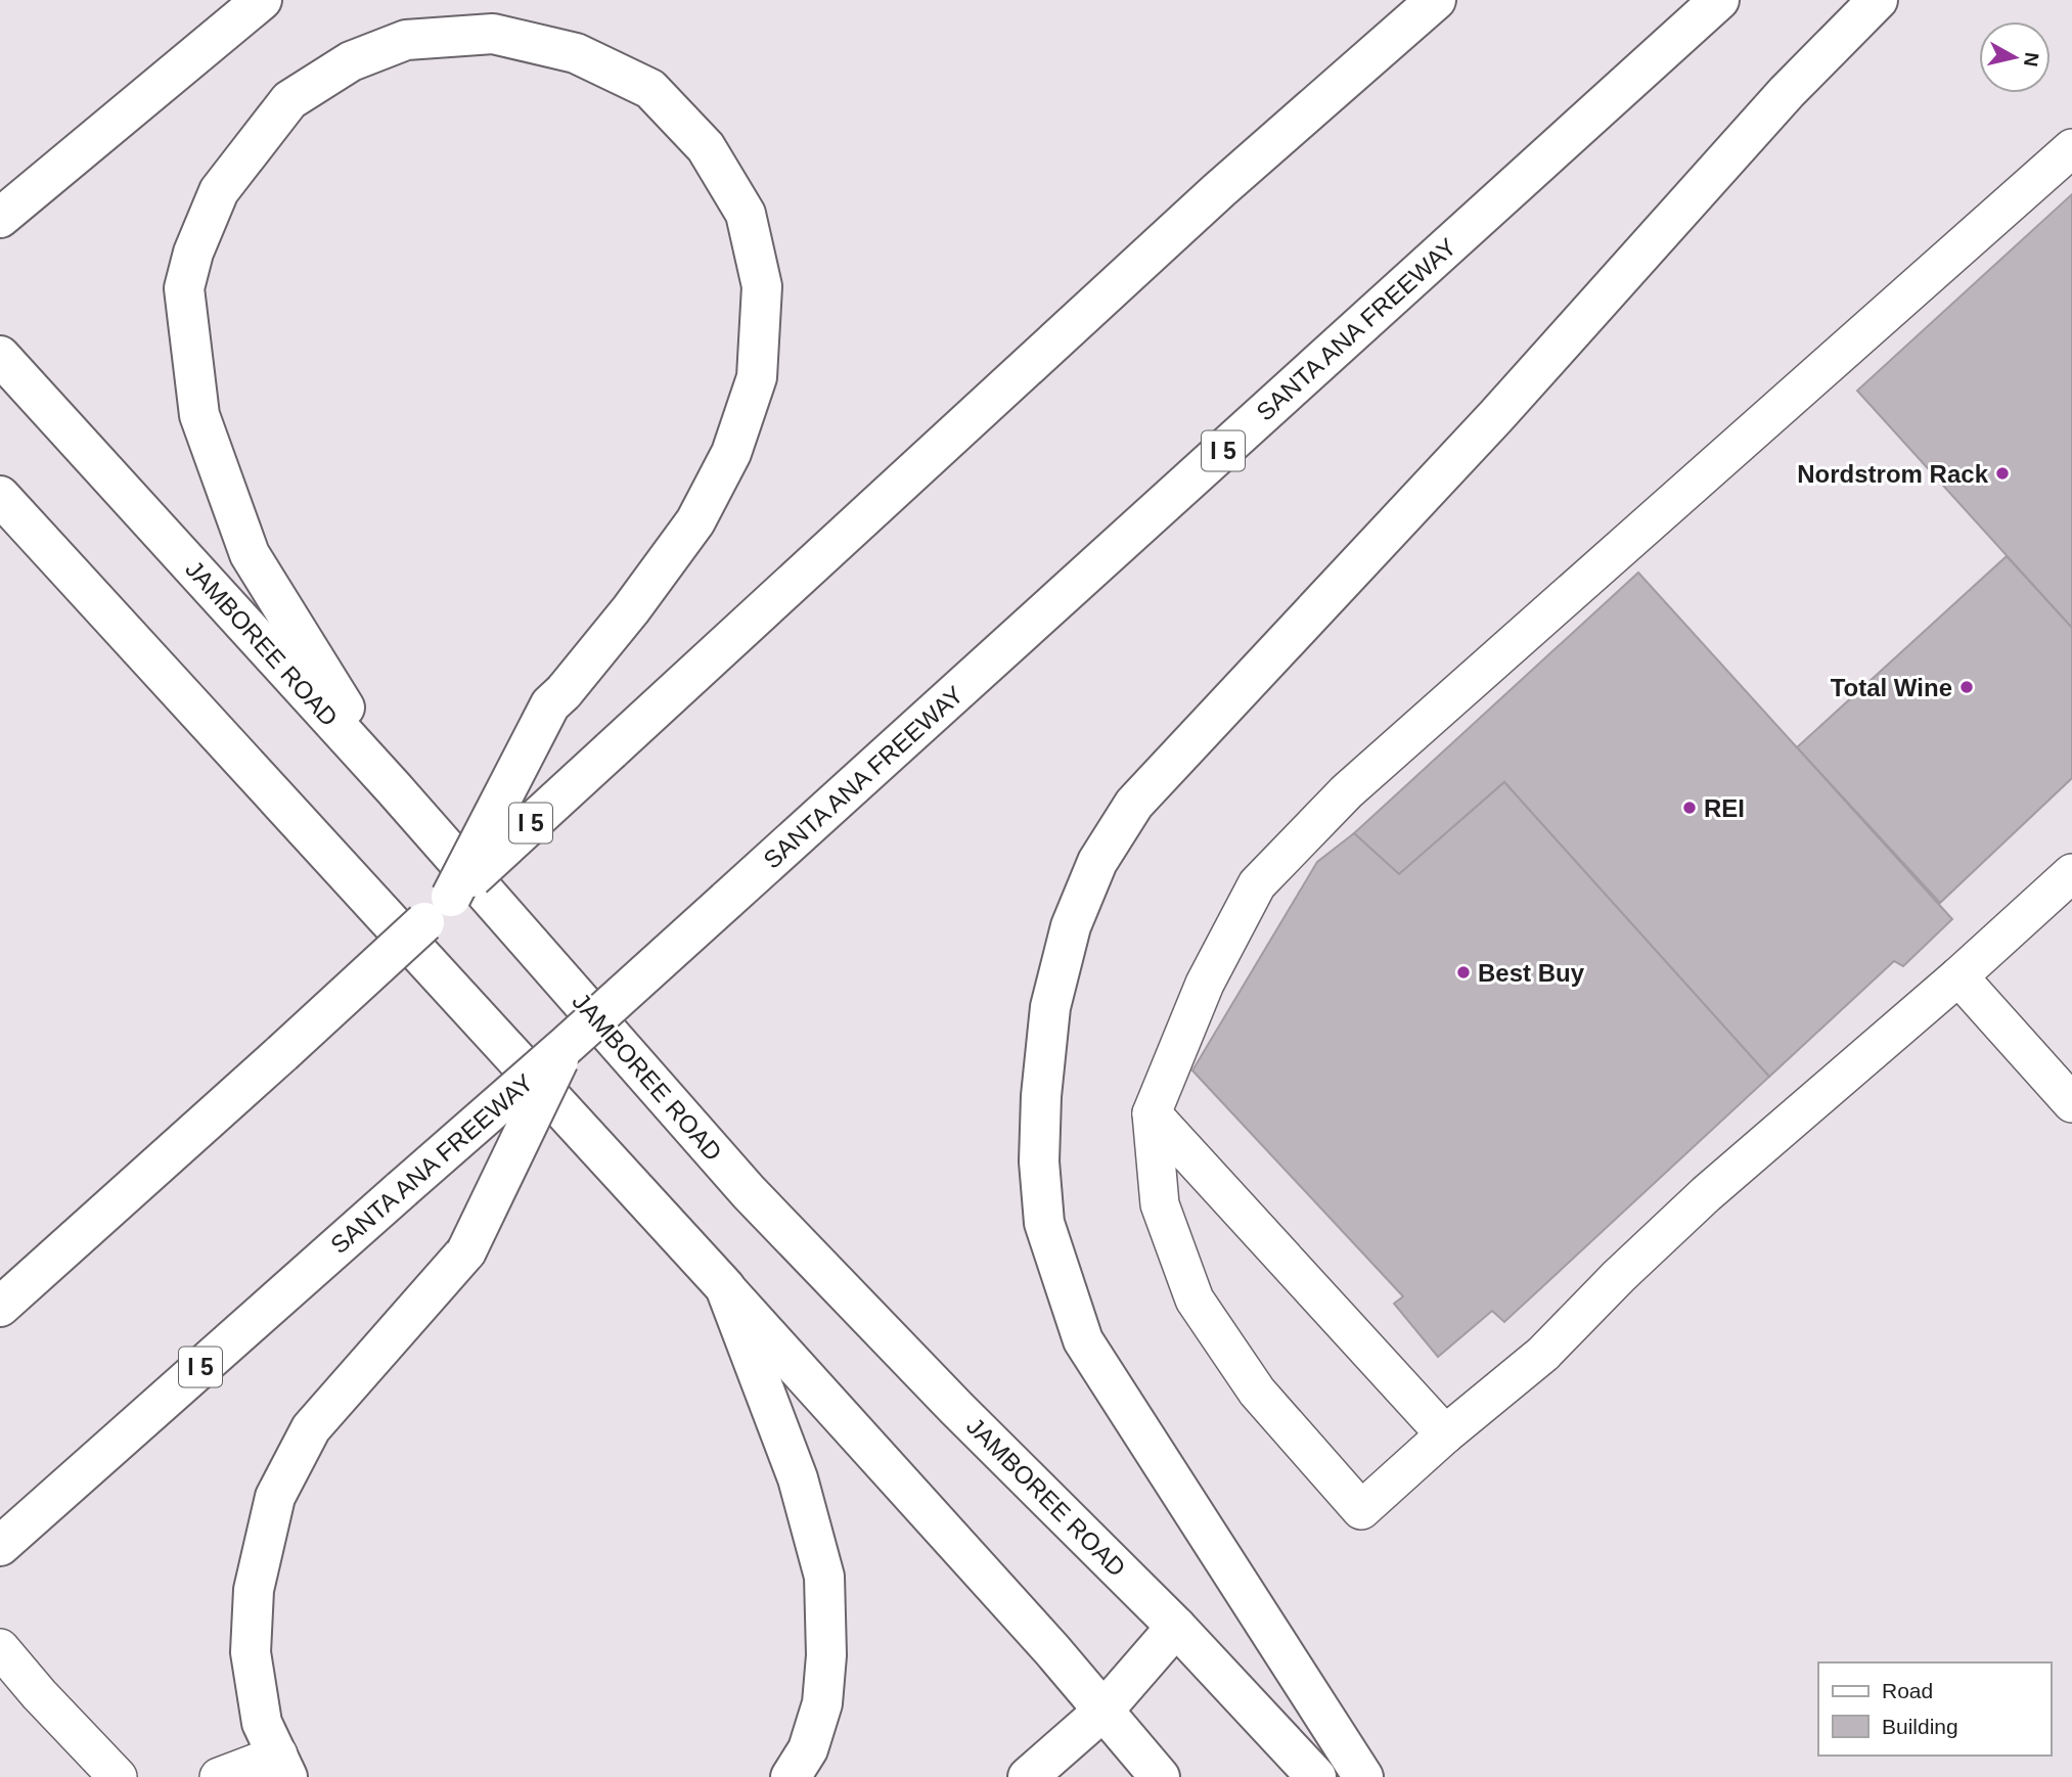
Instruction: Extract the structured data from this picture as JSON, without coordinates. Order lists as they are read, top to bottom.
{
  "streets": {
    "main road": ["SANTA ANA FREEWAY", "I 5", "JAMBOREE ROAD"]
  },
  "places": [
    "Nordstrom Rack",
    "Total Wine",
    "REI",
    "Best Buy"
  ],
  "legend": ["Road", "Building"],
  "north": "right"
}
